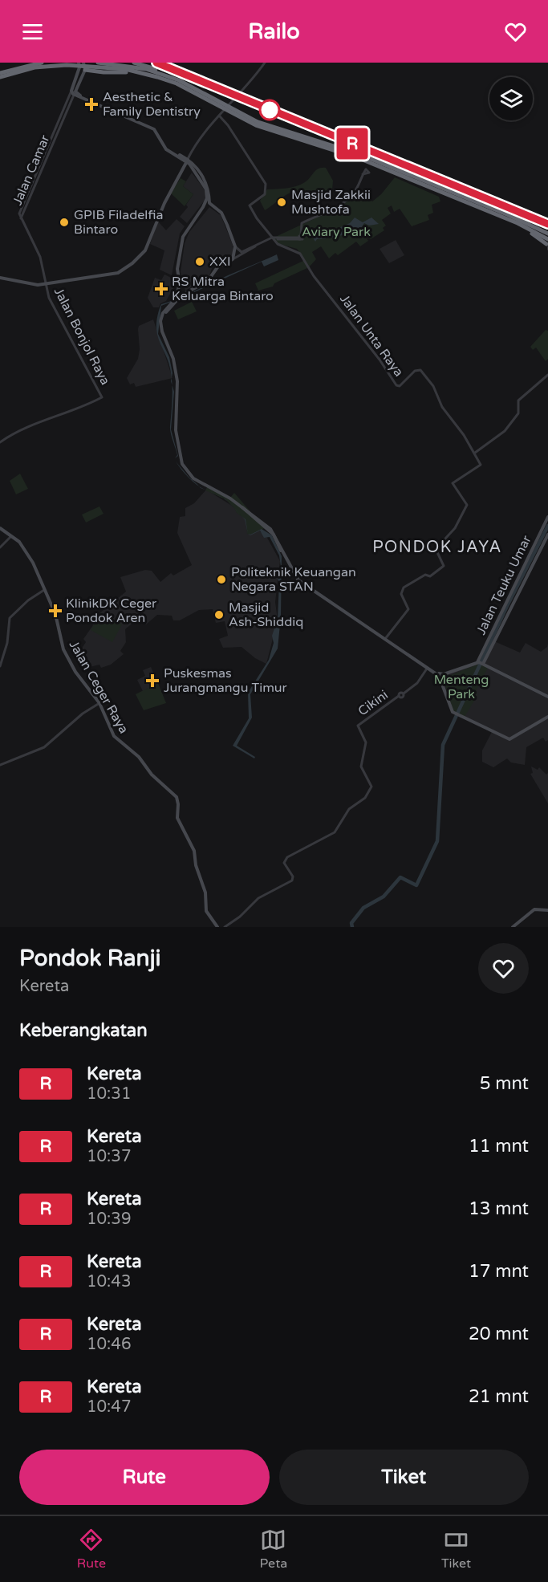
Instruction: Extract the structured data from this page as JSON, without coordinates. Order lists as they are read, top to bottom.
{
  "streets": {
    "main road": ["Jalan Teuku Umar", "Jalan Ceger Raya"],
    "street": [
      "Jalan Camar",
      "Jalan Unta Raya",
      "Jalan Bonjol Raya",
      "Cikini"
    ]
  },
  "crossings": [
    ["Jalan Camar", "Jalan Bonjol Raya"]
  ],
  "districts": ["PONDOK JAYA"],
  "parks": ["Aviary Park", "Menteng Park"],
  "places": {
    "health": [
      "Aesthetic & Family Dentistry",
      "RS Mitra Keluarga Bintaro",
      "KlinikDK Ceger Pondok Aren",
      "Puskesmas Jurangmangu Timur"
    ],
    "other": [
      "Masjid Zakkii Mushtofa",
      "GPIB Filadelfia Bintaro",
      "XXI",
      "Politeknik Keuangan Negara STAN",
      "Masjid Ash-Shiddiq"
    ]
  },
  "page": {
    "header": "Railo",
    "on_map": "R",
    "heading": [
      ["Pondok Ranji", "Kereta"],
      "Keberangkatan"
    ],
    "list": [
      {
        "mark": "R",
        "name": "Kereta",
        "note": "10:31",
        "value": "5 mnt"
      },
      {
        "mark": "R",
        "name": "Kereta",
        "note": "10:37",
        "value": "11 mnt"
      },
      {
        "mark": "R",
        "name": "Kereta",
        "note": "10:39",
        "value": "13 mnt"
      },
      {
        "mark": "R",
        "name": "Kereta",
        "note": "10:43",
        "value": "17 mnt"
      },
      {
        "mark": "R",
        "name": "Kereta",
        "note": "10:46",
        "value": "20 mnt"
      },
      {
        "mark": "R",
        "name": "Kereta",
        "note": "10:47",
        "value": "21 mnt"
      }
    ],
    "buttons": ["Rute", "Tiket"],
    "tabs": ["Rute", "Peta", "Tiket"]
  }
}
